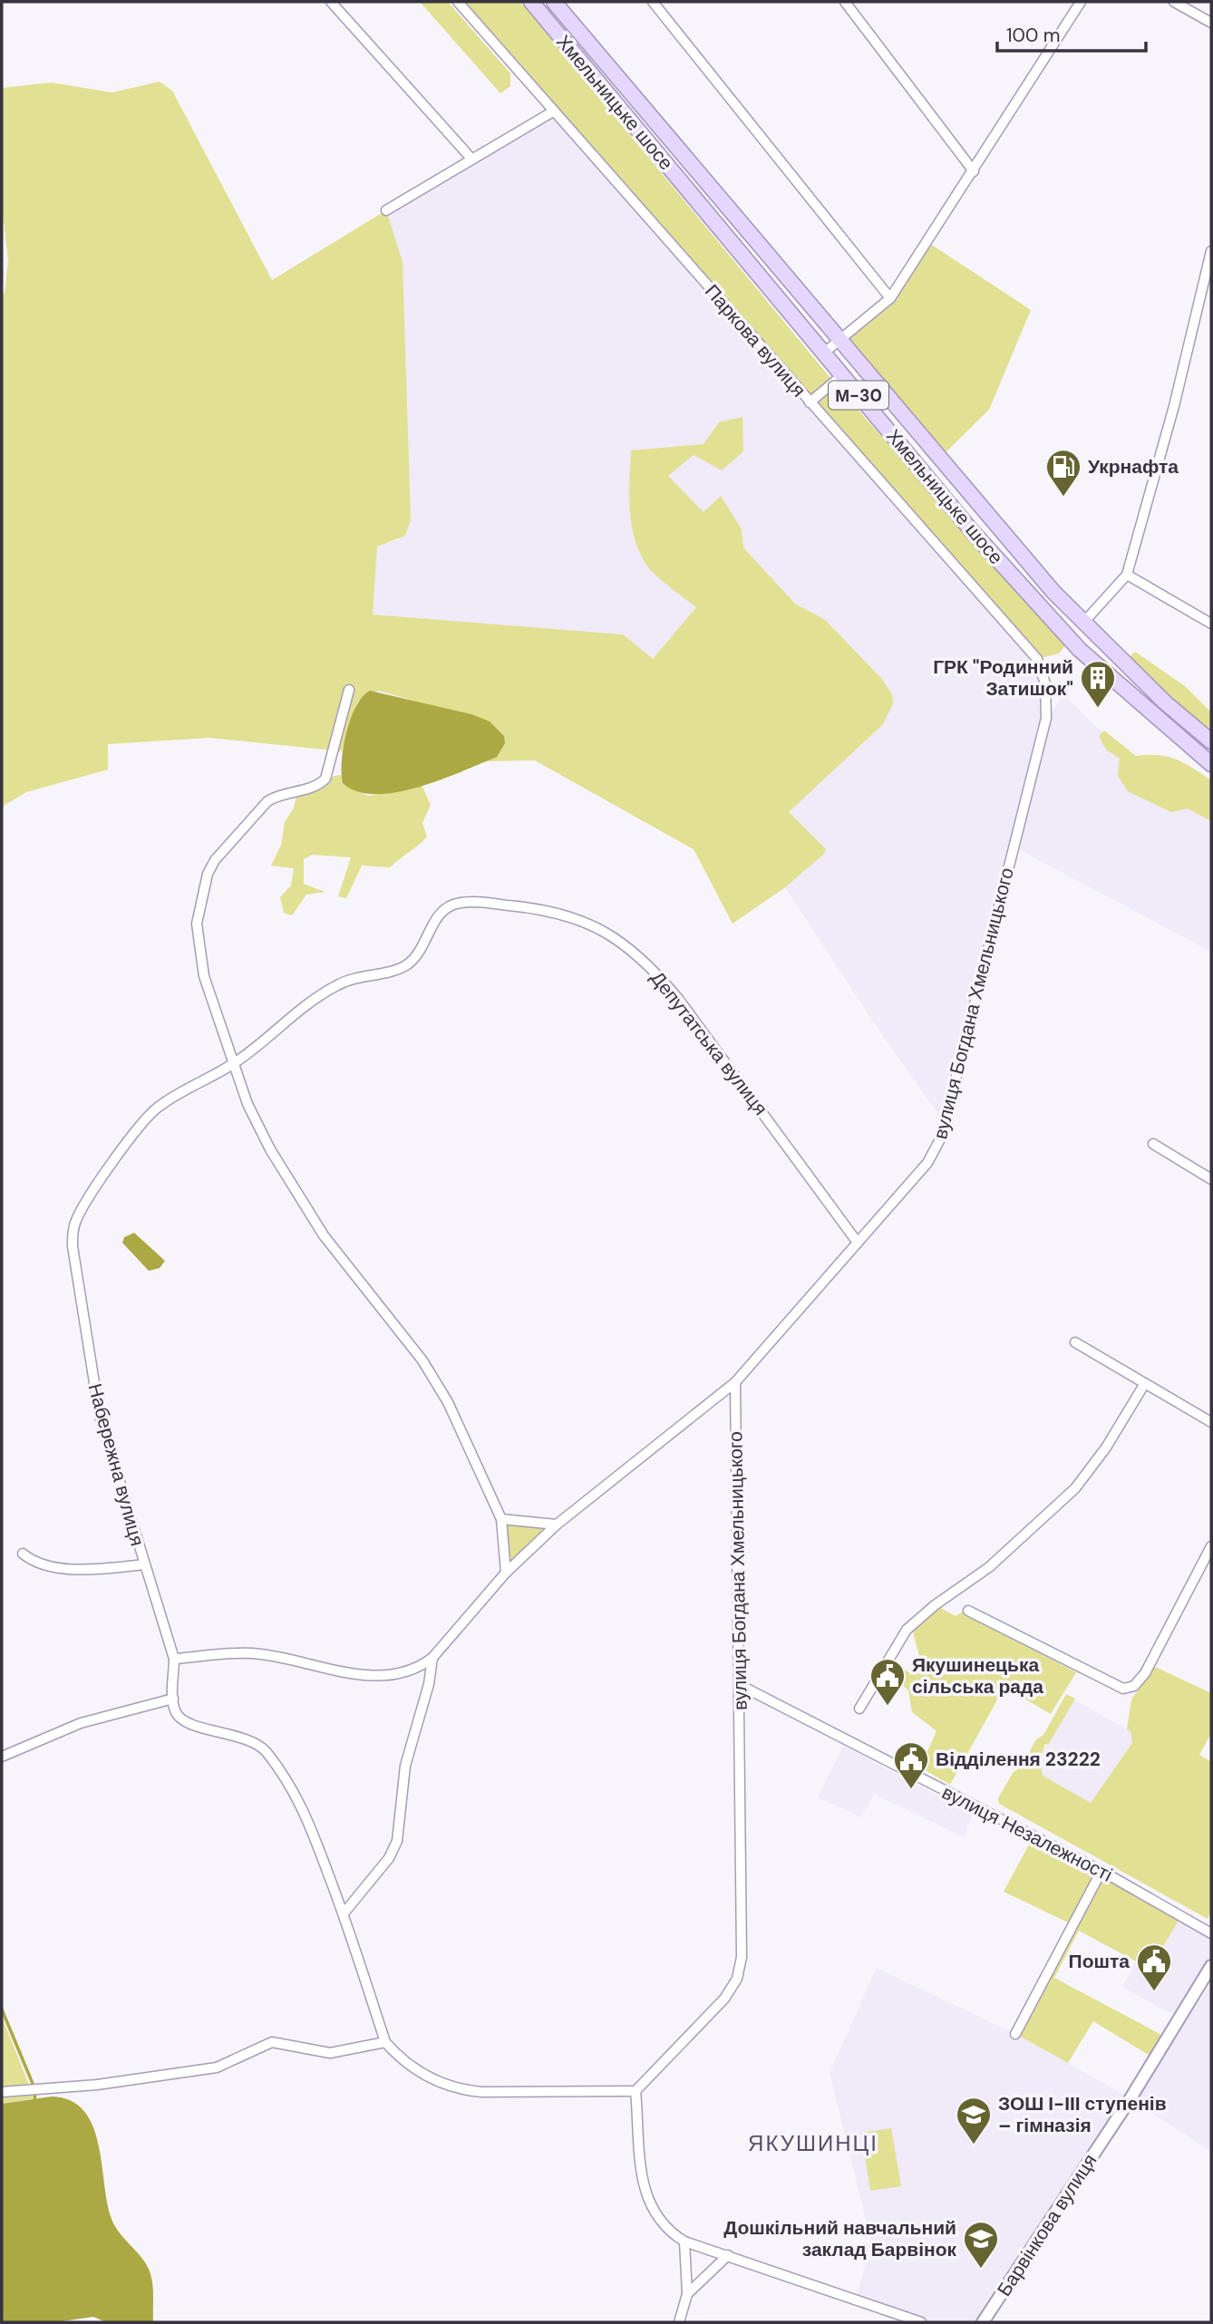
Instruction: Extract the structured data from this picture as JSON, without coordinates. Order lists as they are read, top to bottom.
{
  "streets": {
    "highway": ["Хмельницьке шосе", "М-30"],
    "street": [
      "Паркова вулиця",
      "вулиця Богдана Хмельницького",
      "Депутатська вулиця",
      "Набережна вулиця",
      "вулиця Незалежності",
      "Барвінкова вулиця"
    ]
  },
  "crossings": [
    ["Паркова вулиця", "вулиця Богдана Хмельницького"],
    ["вулиця Богдана Хмельницького", "Депутатська вулиця"],
    ["вулиця Богдана Хмельницького", "вулиця Незалежності"],
    ["Депутатська вулиця", "Набережна вулиця"]
  ],
  "districts": ["ЯКУШИНЦІ"],
  "places": {
    "fuel station": ["Укрнафта"],
    "building": ["ГРК \"Родинний Затишок\""],
    "public building": ["Якушинецька сільська рада", "Відділення 23222", "Пошта"],
    "school or university": ["ЗОШ І-ІІІ ступенів – гімназія", "Дошкільний навчальний заклад Барвінок"]
  },
  "scale_bar": "100 m"
}
